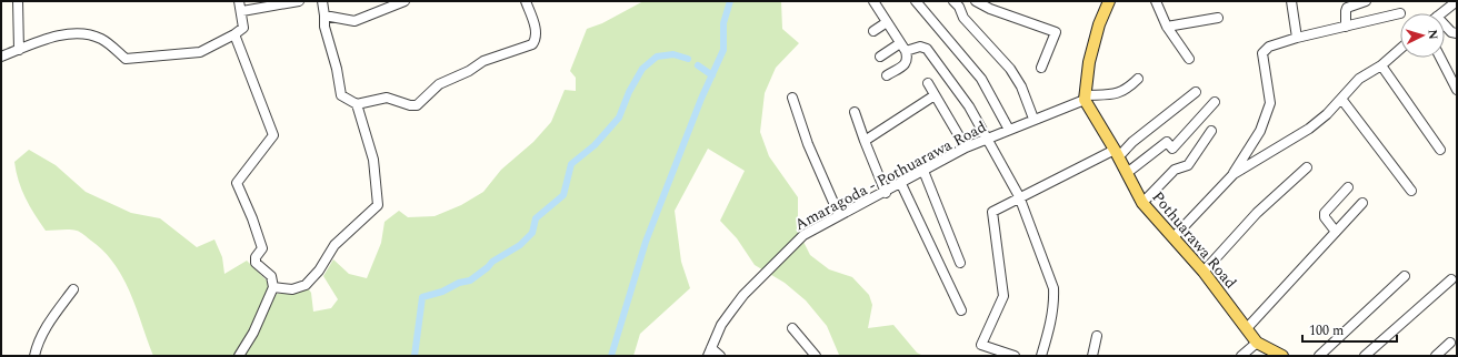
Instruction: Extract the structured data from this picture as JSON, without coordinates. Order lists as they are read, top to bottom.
{
  "streets": {
    "main road": ["Pothuarawa Road"],
    "street": ["Amaragoda - Pothuarawa Road"]
  },
  "crossings": [
    ["Amaragoda - Pothuarawa Road", "Pothuarawa Road"]
  ],
  "scale_bar": "100 m",
  "north": "right"
}
